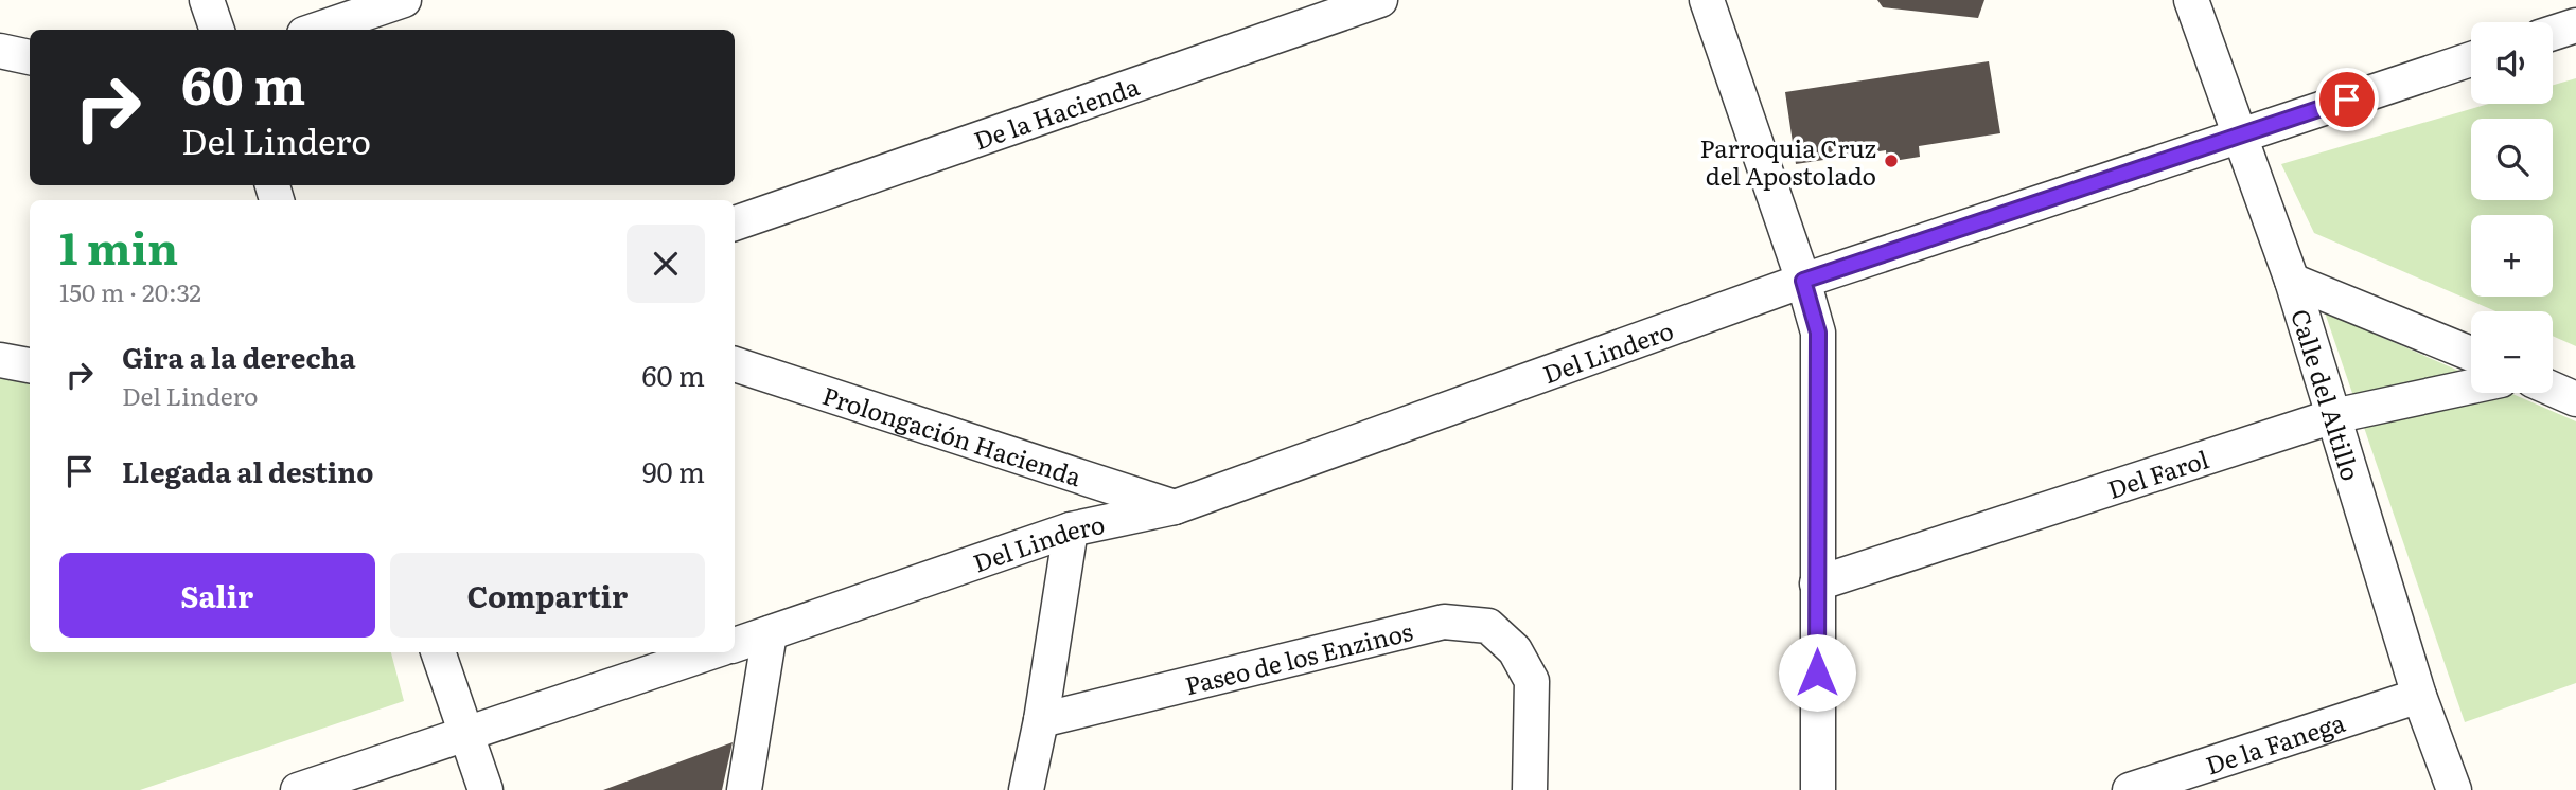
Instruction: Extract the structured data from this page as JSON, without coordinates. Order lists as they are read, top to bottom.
{
  "streets": {
    "street": [
      "De la Hacienda",
      "Del Lindero",
      "Calle del Altillo",
      "Prolongación Hacienda",
      "Del Farol",
      "Paseo de los Enzinos",
      "De la Fanega"
    ]
  },
  "crossings": [
    ["Del Lindero", "Calle del Altillo"],
    ["Del Lindero", "Prolongación Hacienda"],
    ["Calle del Altillo", "Del Farol"],
    ["Calle del Altillo", "De la Fanega"]
  ],
  "places": ["Parroquia Cruz del Apostolado"],
  "page": {
    "map_buttons": ["+", "−"],
    "turn": ["60 m", "Del Lindero"],
    "heading": ["1 min", "150 m · 20:32"],
    "list": [
      {
        "name": "Gira a la derecha",
        "note": "Del Lindero",
        "value": "60 m"
      },
      {
        "name": "Llegada al destino",
        "value": "90 m"
      }
    ],
    "buttons": ["Salir", "Compartir"]
  }
}
